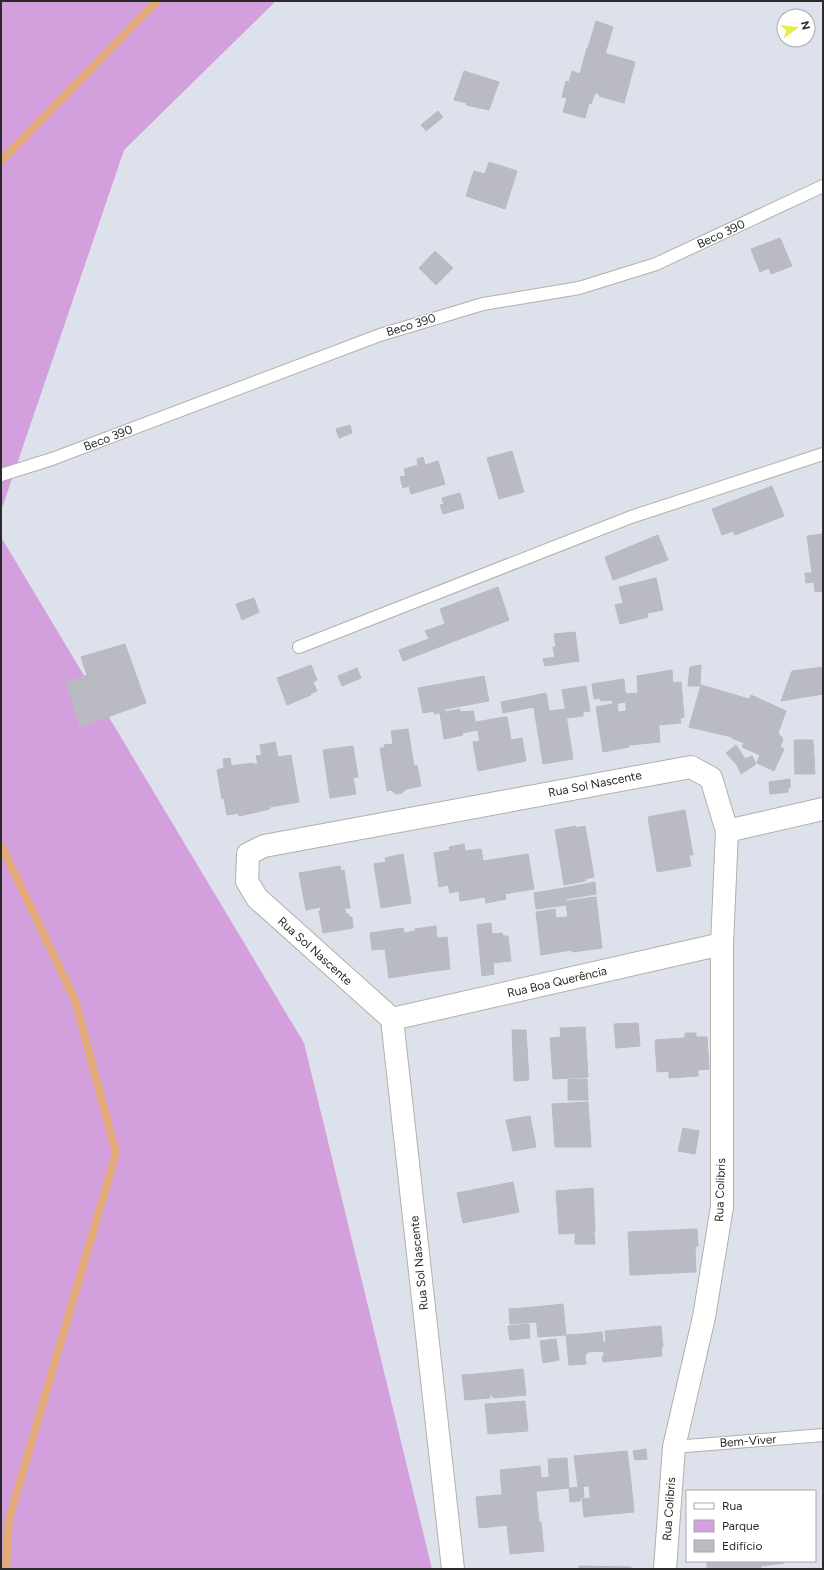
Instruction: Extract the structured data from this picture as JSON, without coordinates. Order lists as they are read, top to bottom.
{
  "streets": {
    "street": ["Rua Sol Nascente", "Rua Boa Querência", "Rua Colibris"],
    "lane": ["Beco 390", "Bem-Viver"]
  },
  "crossings": [
    ["Rua Sol Nascente", "Rua Boa Querência"],
    ["Rua Sol Nascente", "Rua Colibris"],
    ["Rua Boa Querência", "Rua Colibris"],
    ["Rua Colibris", "Bem-Viver"]
  ],
  "legend": ["Rua", "Parque", "Edifício"],
  "north": "right"
}
